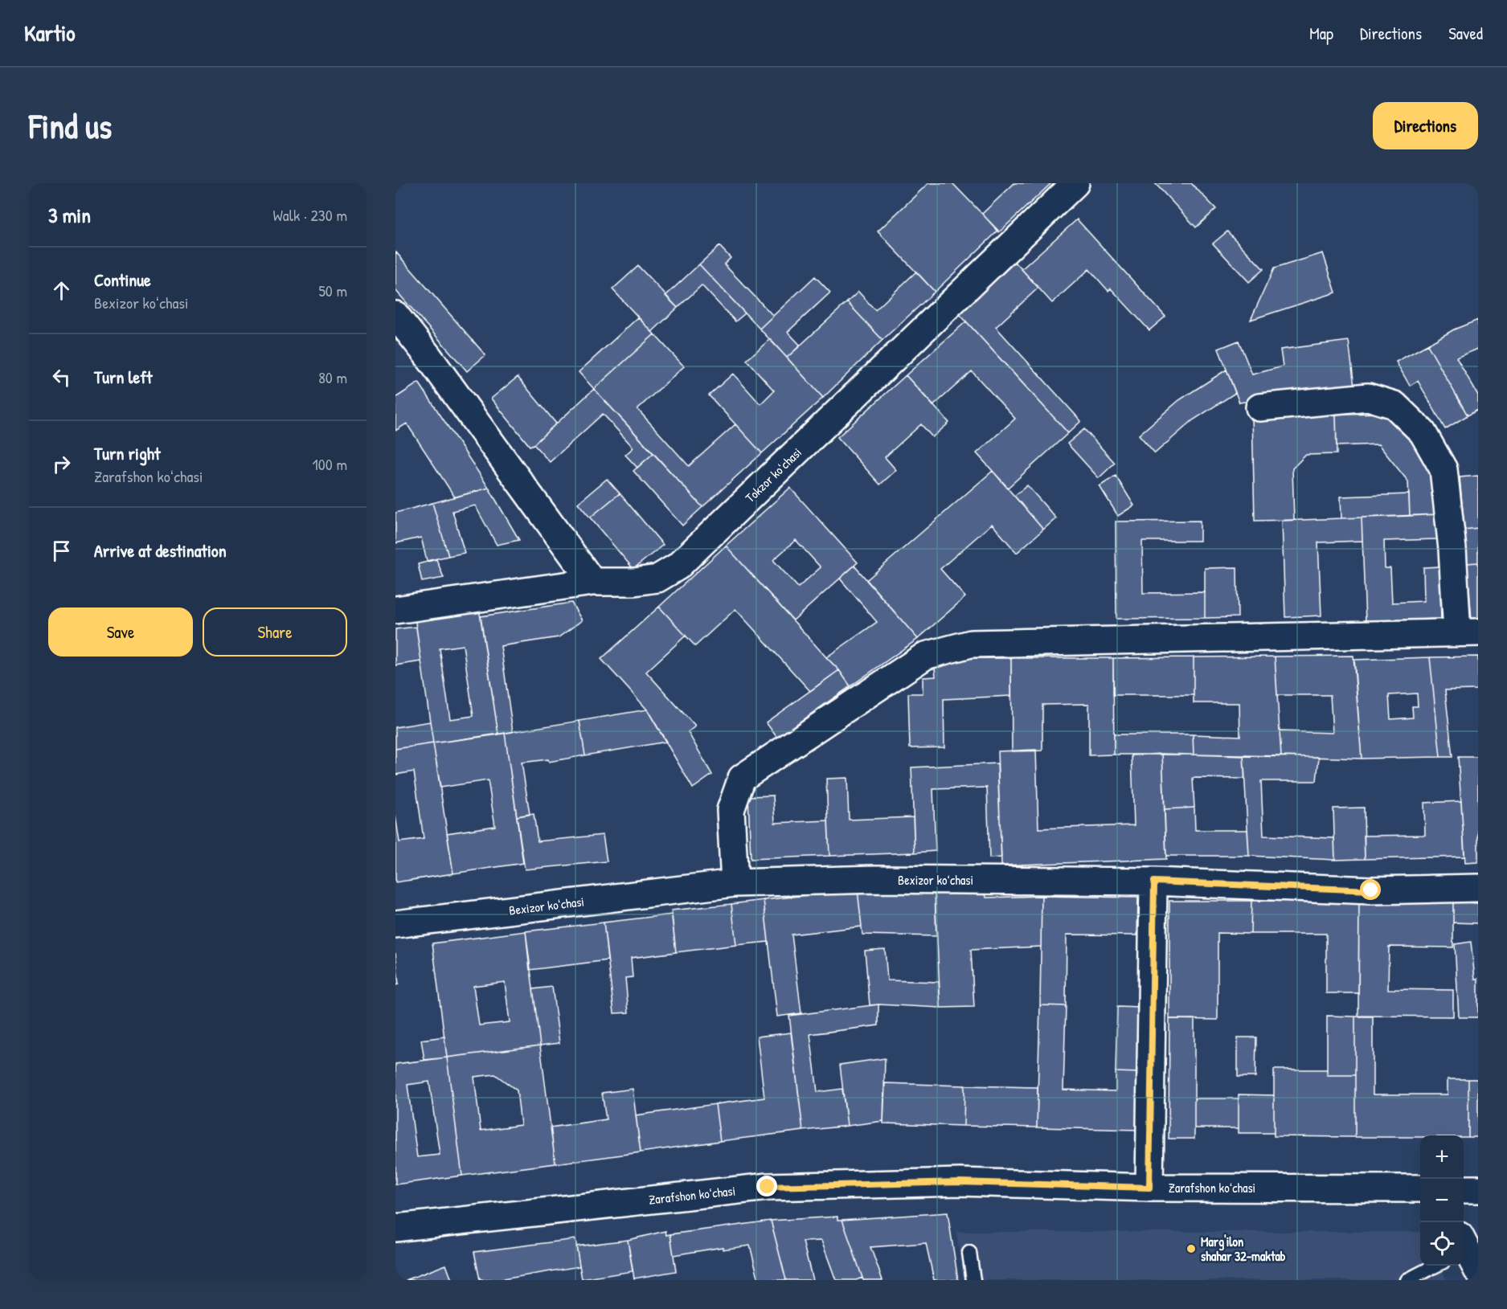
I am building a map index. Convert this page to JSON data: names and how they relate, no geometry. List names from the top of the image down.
{
  "streets": {
    "street": ["Tokzor koʻchasi", "Bexizor koʻchasi", "Zarafshon koʻchasi"]
  },
  "places": ["Marg'ilon shahar 32-maktab"],
  "page": {
    "header": "Kartio",
    "nav": ["Map", "Directions", "Saved"],
    "buttons": [
      "Directions",
      ["Save", "Share"]
    ],
    "title": "Find us",
    "heading": ["3 min", "Walk · 230 m"],
    "list": [
      ["Continue", "Bexizor koʻchasi", "50 m"],
      ["Turn left", "80 m"],
      ["Turn right", "Zarafshon koʻchasi", "100 m"],
      "Arrive at destination"
    ],
    "map_buttons": ["+", "−"]
  }
}
